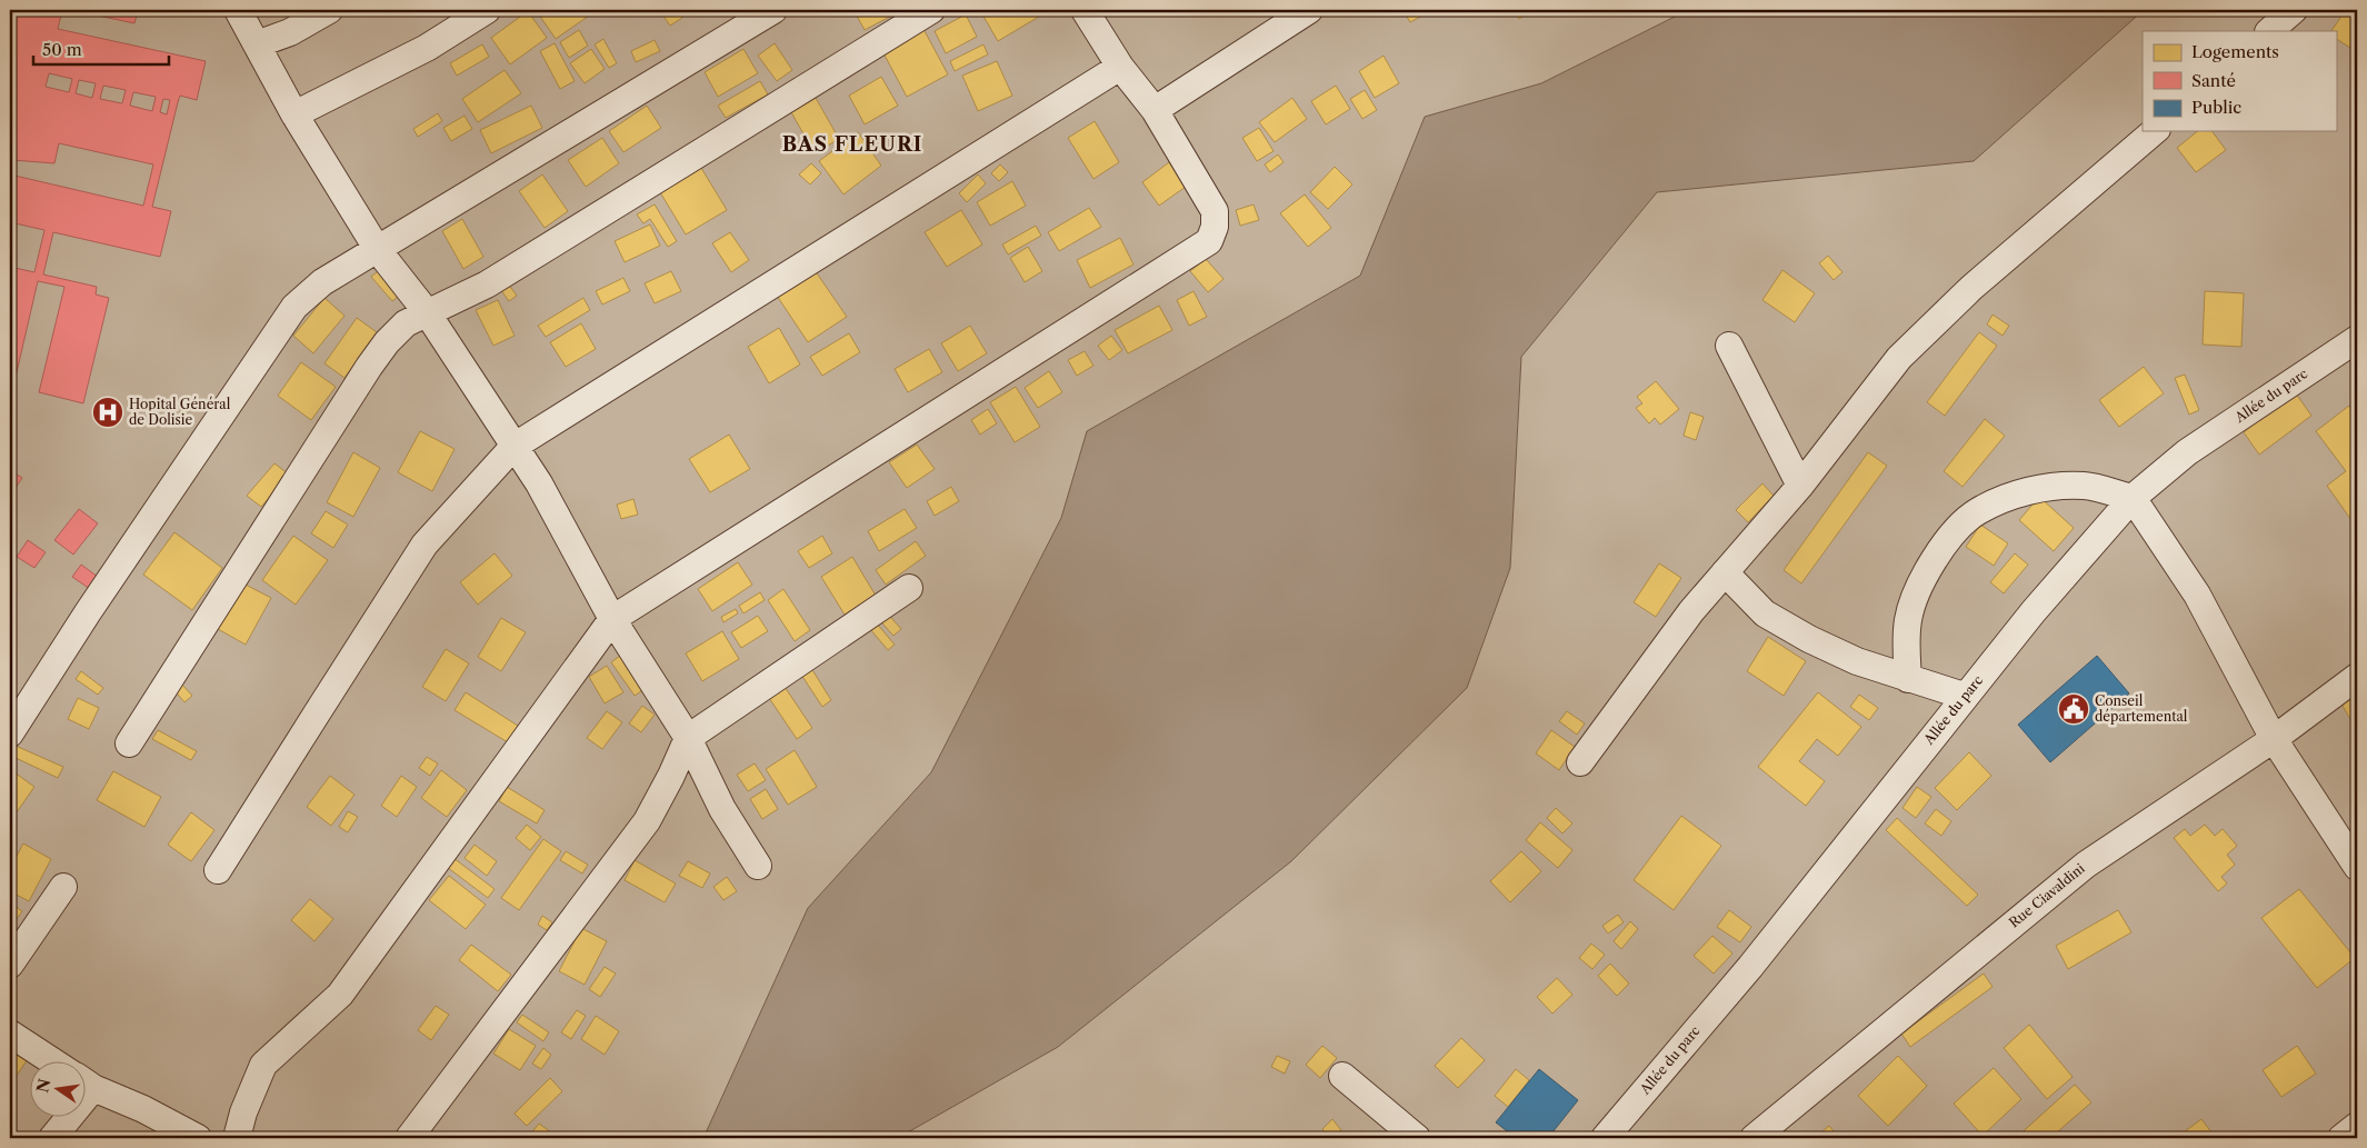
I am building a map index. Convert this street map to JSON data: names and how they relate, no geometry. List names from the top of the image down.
{
  "streets": {
    "street": ["Allée du parc", "Rue Ciavaldini"]
  },
  "districts": ["BAS FLEURI"],
  "places": {
    "hospital": ["Hopital Général de Dolisie"],
    "public building": ["Conseil départemental"]
  },
  "legend": ["Logements", "Santé", "Public"],
  "scale_bar": "50 m",
  "north": "left"
}
